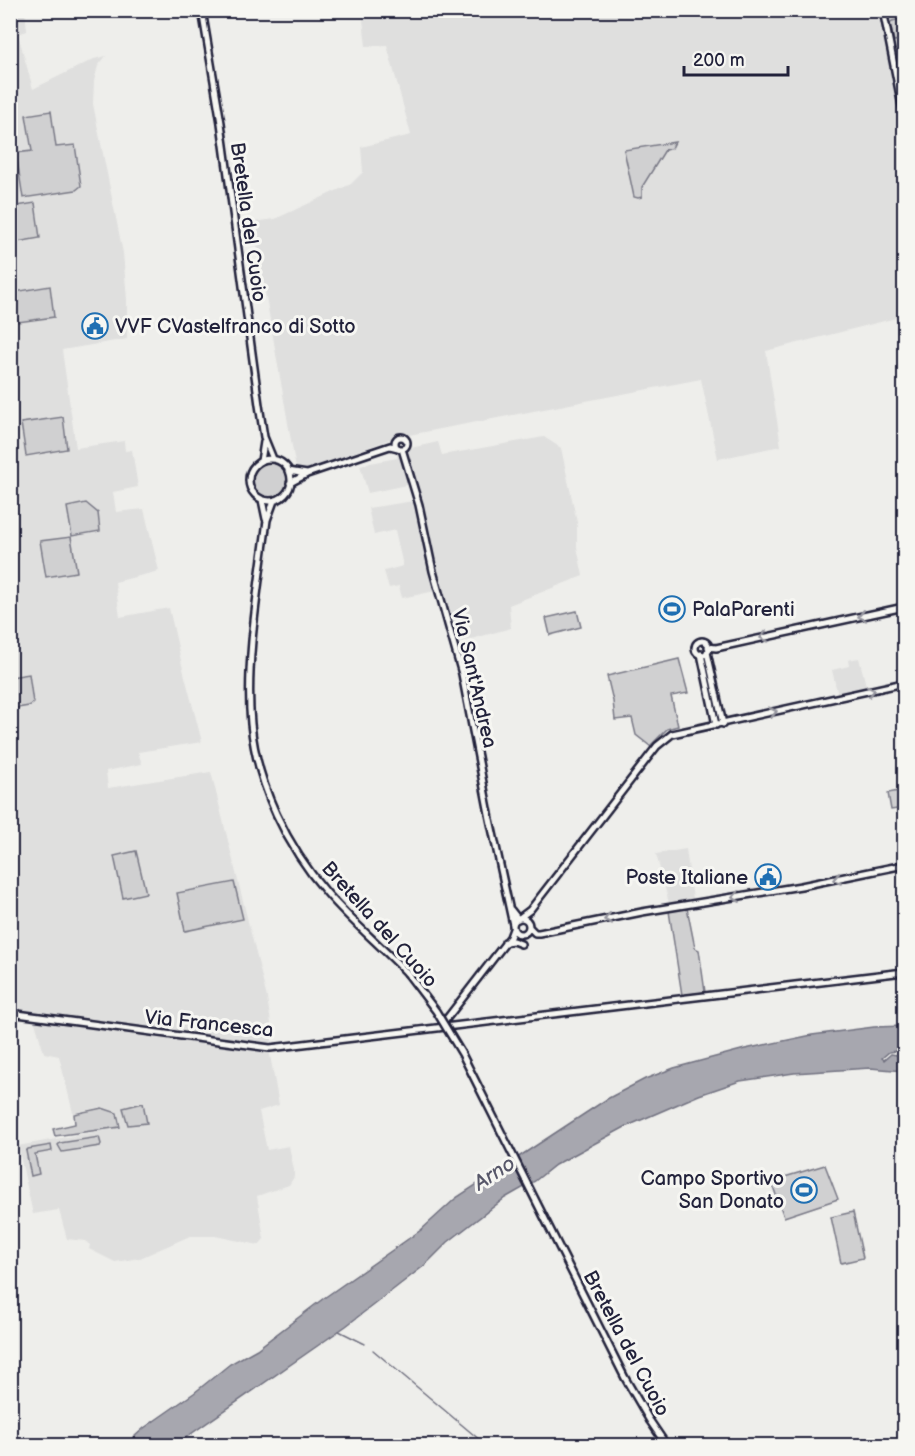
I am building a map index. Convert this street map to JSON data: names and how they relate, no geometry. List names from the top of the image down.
{
  "streets": {
    "main road": ["Bretella del Cuoio", "Via Sant'Andrea", "Via Francesca"]
  },
  "water": ["Arno"],
  "places": {
    "public building": ["VVF CVastelfranco di Sotto", "Poste Italiane"],
    "sports": ["PalaParenti", "Campo Sportivo San Donato"]
  },
  "scale_bar": "200 m"
}
